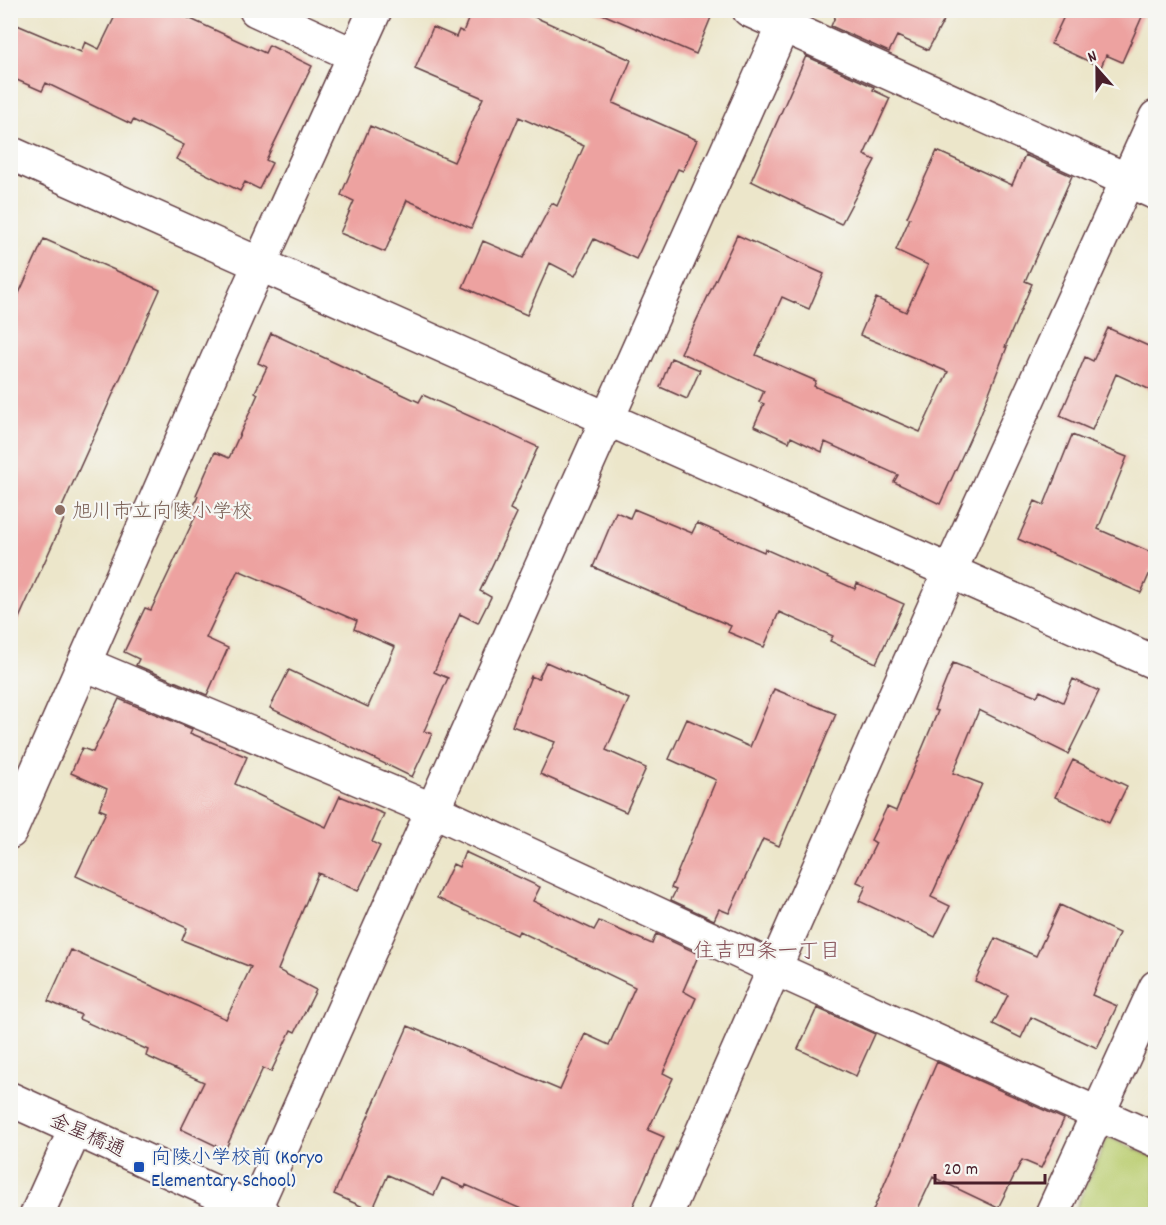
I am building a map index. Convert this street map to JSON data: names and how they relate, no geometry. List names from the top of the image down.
{
  "streets": {
    "street": ["金星橋通"]
  },
  "districts": ["住吉四条一丁目"],
  "places": {
    "other": ["旭川市立向陵小学校"],
    "transit": ["向陵小学校前 (Koryo Elementary School)"]
  },
  "scale_bar": "20 m",
  "north": "top"
}
